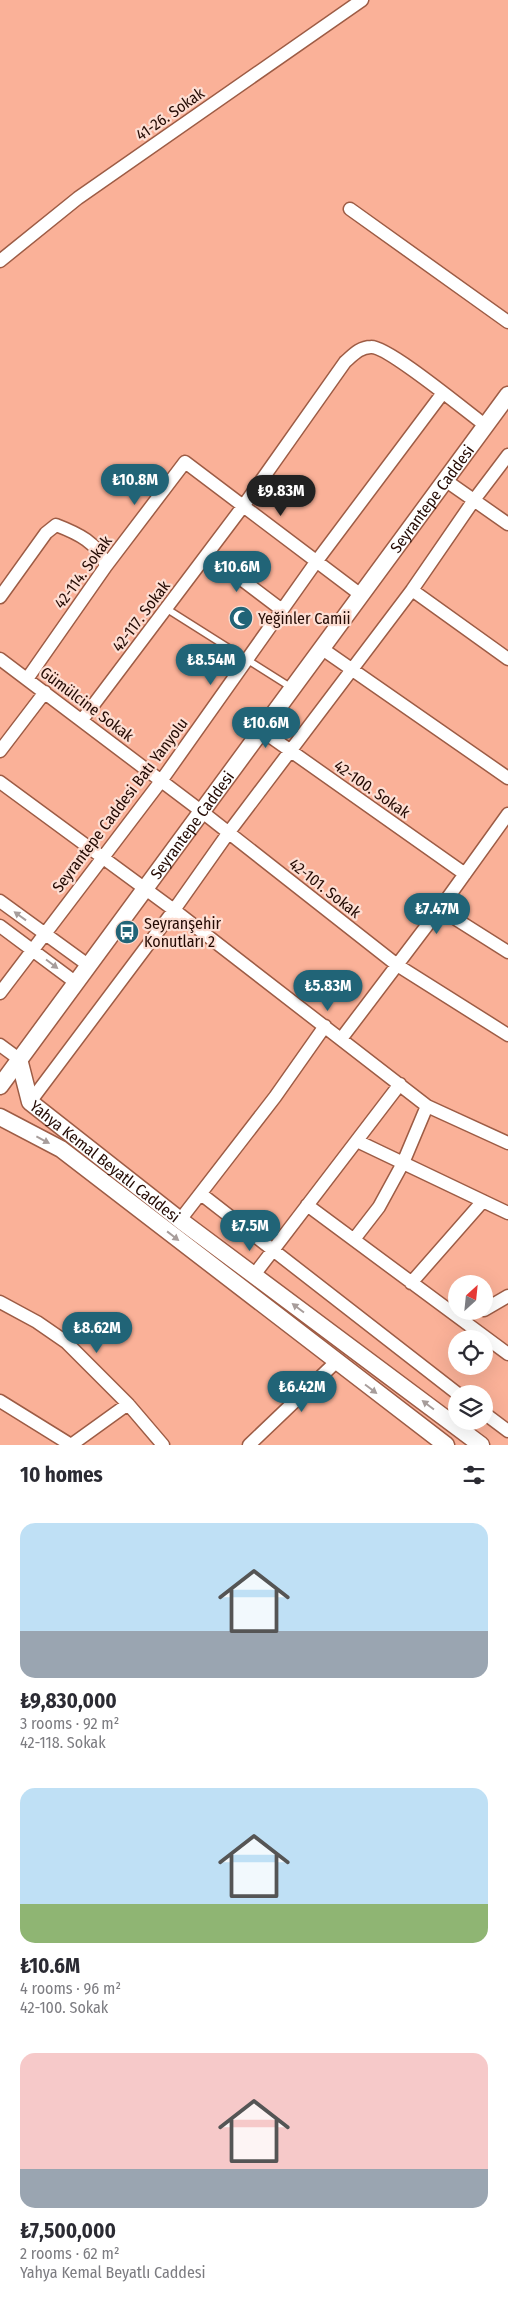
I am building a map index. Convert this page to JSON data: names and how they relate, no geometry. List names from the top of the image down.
{
  "streets": {
    "street": [
      "41-26. Sokak",
      "Seyrantepe Caddesi",
      "42-114. Sokak",
      "42-117. Sokak",
      "Gümülcine Sokak",
      "42-100. Sokak",
      "Seyrantepe Caddesi Batı Yanyolu",
      "42-101. Sokak",
      "Yahya Kemal Beyatlı Caddesi"
    ]
  },
  "crossings": [
    ["Seyrantepe Caddesi", "Gümülcine Sokak"],
    ["Seyrantepe Caddesi", "42-100. Sokak"],
    ["Seyrantepe Caddesi", "42-101. Sokak"],
    ["Seyrantepe Caddesi", "Yahya Kemal Beyatlı Caddesi"],
    ["42-114. Sokak", "42-117. Sokak"],
    ["42-114. Sokak", "Gümülcine Sokak"],
    ["42-117. Sokak", "Gümülcine Sokak"],
    ["42-117. Sokak", "Seyrantepe Caddesi Batı Yanyolu"],
    ["Gümülcine Sokak", "Seyrantepe Caddesi Batı Yanyolu"],
    ["Gümülcine Sokak", "42-101. Sokak"]
  ],
  "places": {
    "mosque": ["Yeğinler Camii"],
    "bus stop": ["Seyranşehir Konutları 2"]
  },
  "north": "top right",
  "page": {
    "price": [
      "₺10.8M",
      "₺9.83M",
      "₺10.6M",
      "₺8.54M",
      "₺10.6M",
      "₺7.47M",
      "₺5.83M",
      "₺7.5M",
      "₺8.62M",
      "₺6.42M"
    ],
    "heading": "10 homes",
    "list": [
      {
        "name": "₺9,830,000",
        "note": "3 rooms · 92 m² · 42-118. Sokak"
      },
      {
        "name": "₺10.6M",
        "note": "4 rooms · 96 m² · 42-100. Sokak"
      },
      {
        "name": "₺7,500,000",
        "note": "2 rooms · 62 m² · Yahya Kemal Beyatlı Caddesi"
      }
    ]
  }
}
